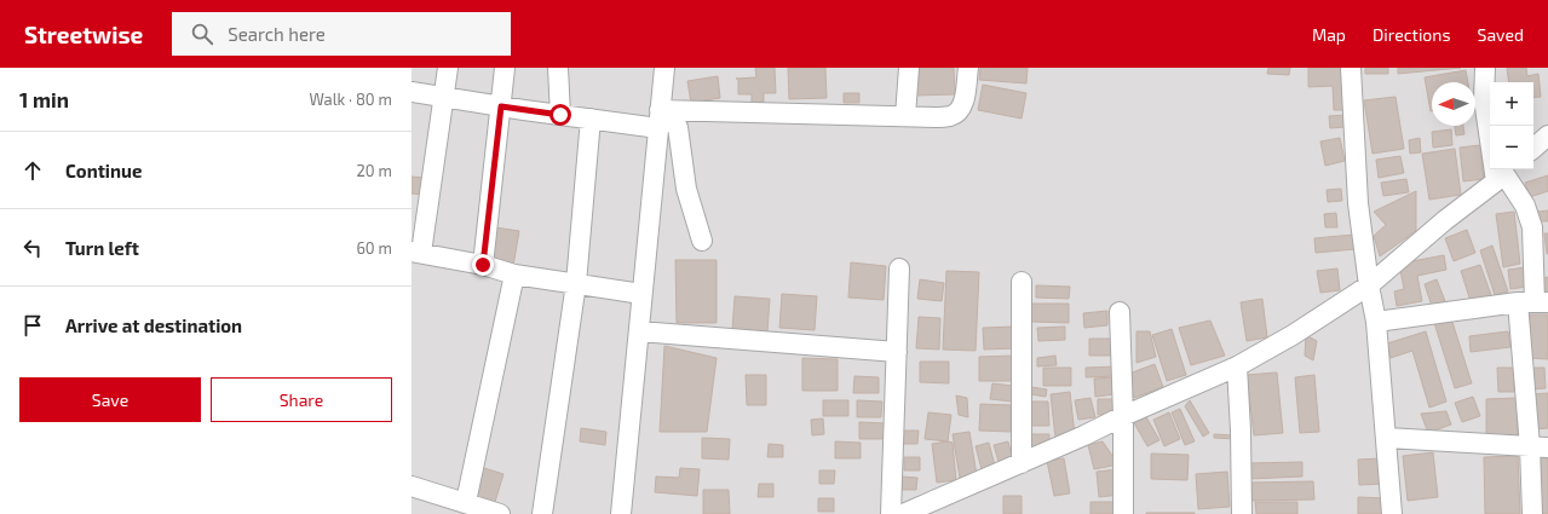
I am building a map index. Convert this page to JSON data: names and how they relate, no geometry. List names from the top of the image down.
{
  "north": "left",
  "page": {
    "header": "Streetwise",
    "search": "Search here",
    "nav": ["Map", "Directions", "Saved"],
    "heading": ["1 min", "Walk · 80 m"],
    "map_buttons": ["+", "−"],
    "list": [
      ["Continue", "20 m"],
      ["Turn left", "60 m"],
      "Arrive at destination"
    ],
    "buttons": ["Save", "Share"]
  }
}
